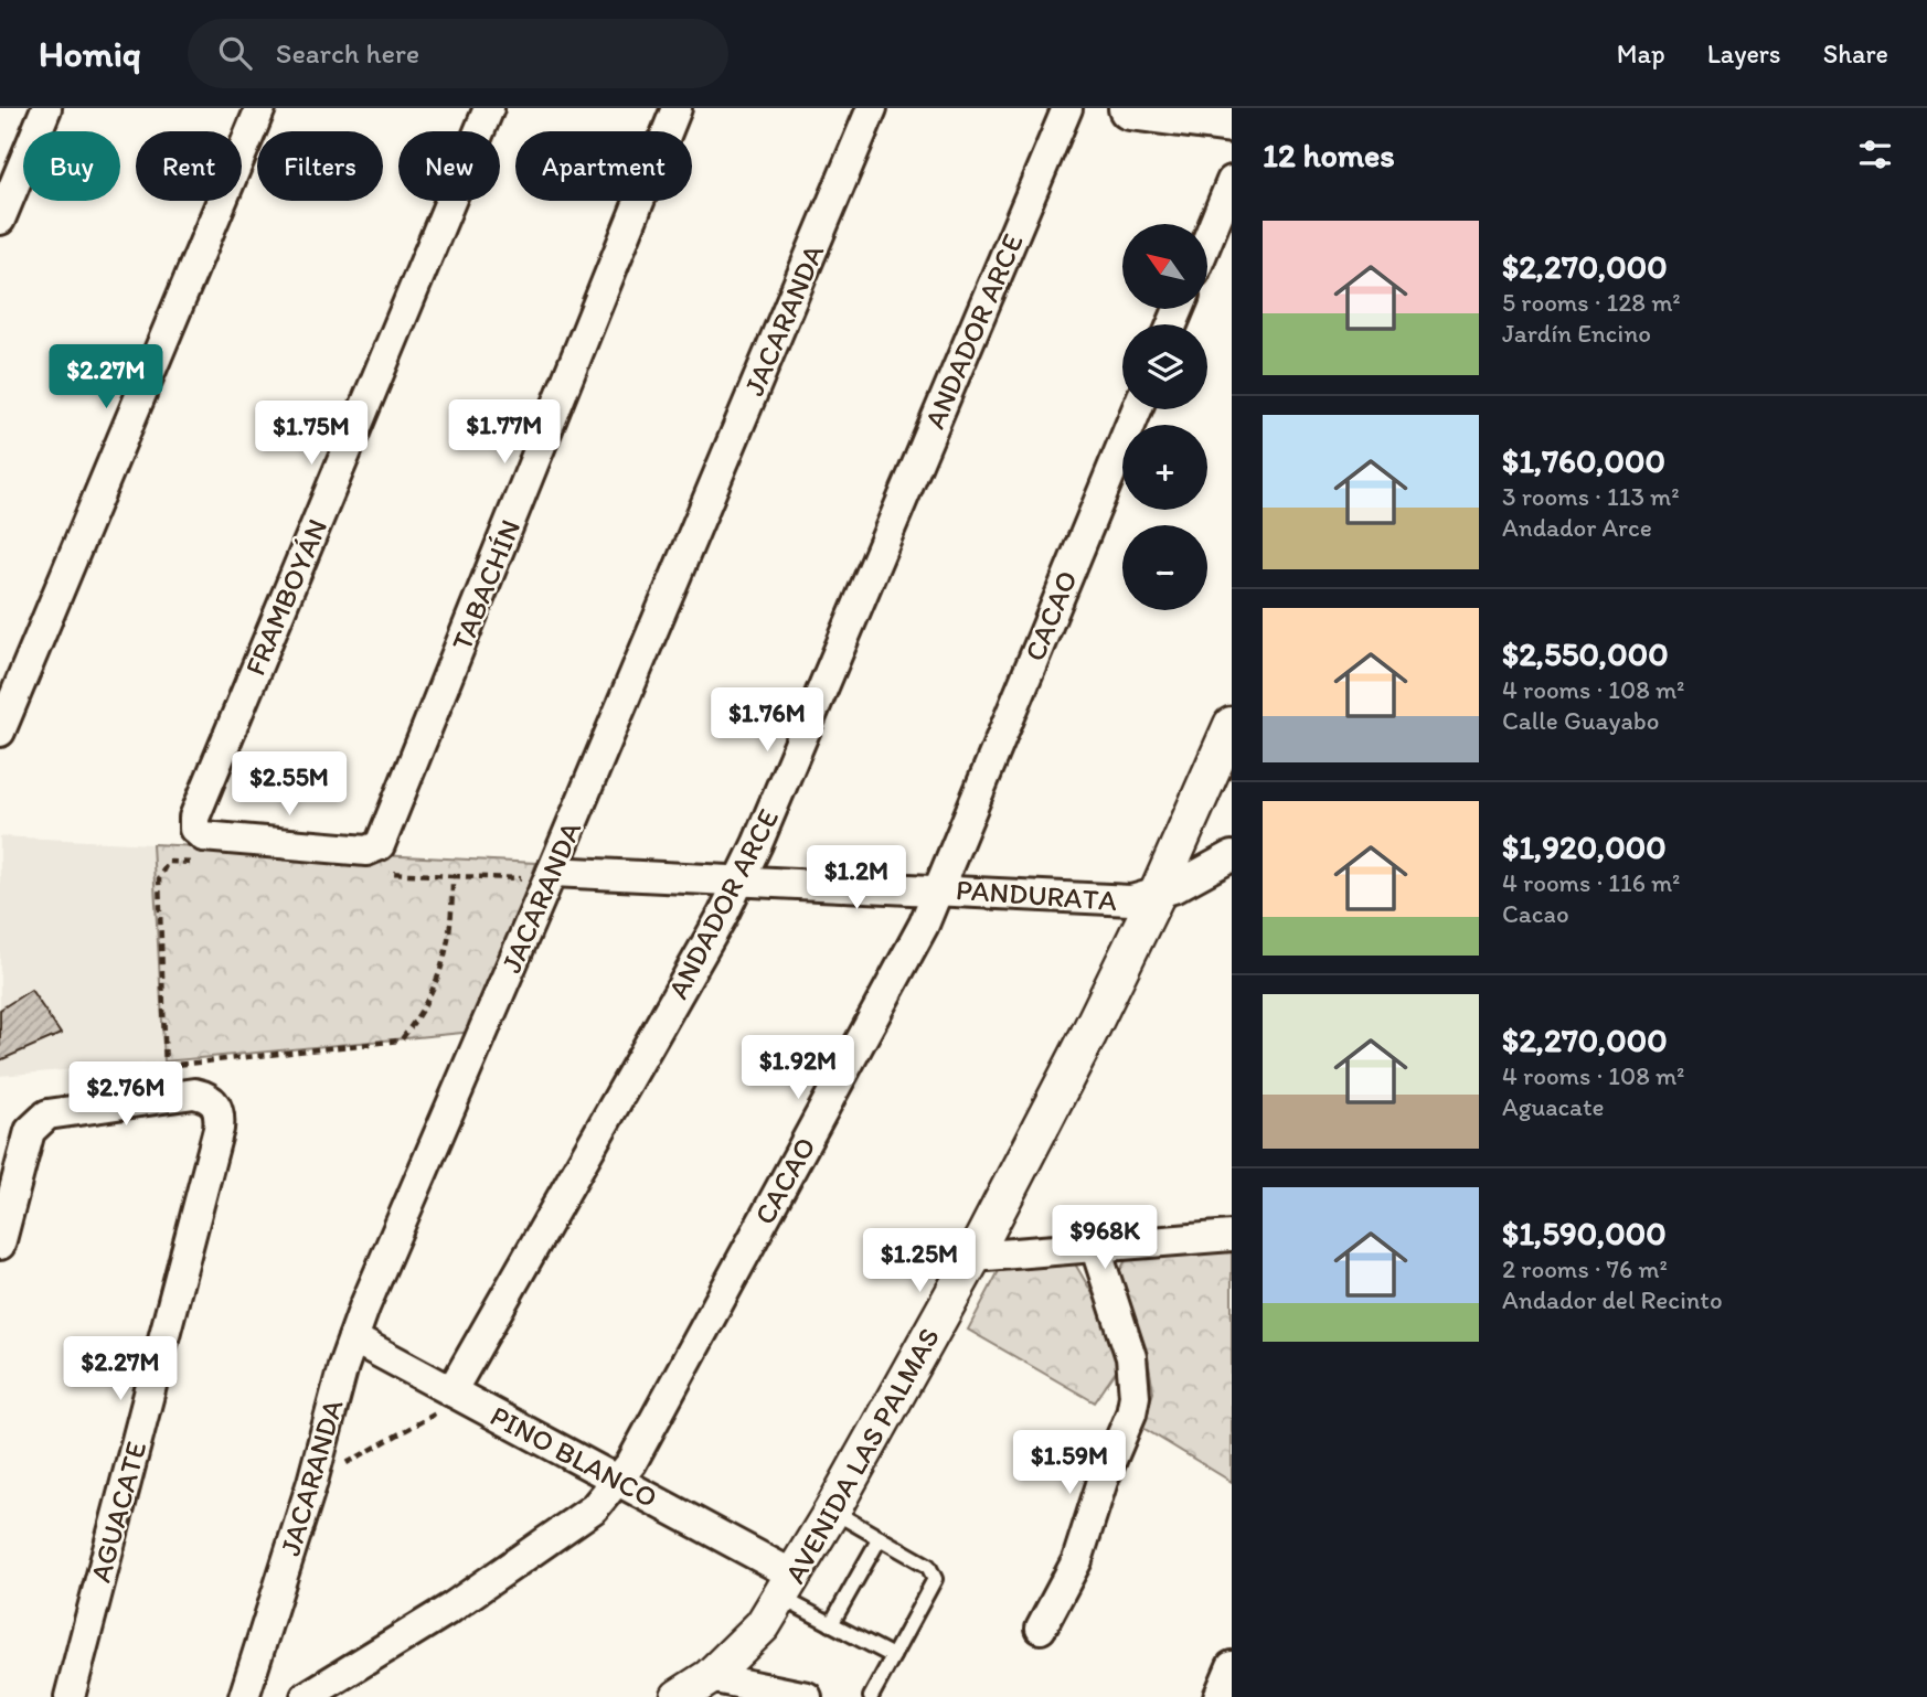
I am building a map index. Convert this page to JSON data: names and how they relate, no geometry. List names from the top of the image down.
{
  "streets": {
    "street": [
      "JACARANDA",
      "ANDADOR ARCE",
      "TABACHÍN",
      "FRAMBOYÁN",
      "CACAO",
      "PANDURATA",
      "AVENIDA LAS PALMAS",
      "PINO BLANCO",
      "AGUACATE"
    ]
  },
  "crossings": [
    ["JACARANDA", "PANDURATA"],
    ["JACARANDA", "PINO BLANCO"],
    ["ANDADOR ARCE", "PANDURATA"],
    ["ANDADOR ARCE", "PINO BLANCO"],
    ["TABACHÍN", "FRAMBOYÁN"],
    ["CACAO", "PANDURATA"],
    ["CACAO", "PINO BLANCO"],
    ["PANDURATA", "AVENIDA LAS PALMAS"],
    ["AVENIDA LAS PALMAS", "PINO BLANCO"]
  ],
  "north": "top left",
  "page": {
    "header": "Homiq",
    "search": "Search here",
    "nav": ["Map", "Layers", "Share"],
    "heading": "12 homes",
    "chip": [
      "Buy",
      "Rent",
      "Filters",
      "New",
      "Apartment"
    ],
    "list": [
      {
        "name": "$2,270,000",
        "note": "5 rooms · 128 m² · Jardín Encino"
      },
      {
        "name": "$1,760,000",
        "note": "3 rooms · 113 m² · Andador Arce"
      },
      {
        "name": "$2,550,000",
        "note": "4 rooms · 108 m² · Calle Guayabo"
      },
      {
        "name": "$1,920,000",
        "note": "4 rooms · 116 m² · Cacao"
      },
      {
        "name": "$2,270,000",
        "note": "4 rooms · 108 m² · Aguacate"
      },
      {
        "name": "$1,590,000",
        "note": "2 rooms · 76 m² · Andador del Recinto"
      }
    ],
    "map_buttons": ["+", "−"],
    "price": [
      "$2.27M",
      "$1.77M",
      "$1.75M",
      "$1.76M",
      "$2.55M",
      "$1.2M",
      "$1.92M",
      "$2.76M",
      "$968K",
      "$1.25M",
      "$2.27M",
      "$1.59M"
    ]
  }
}
